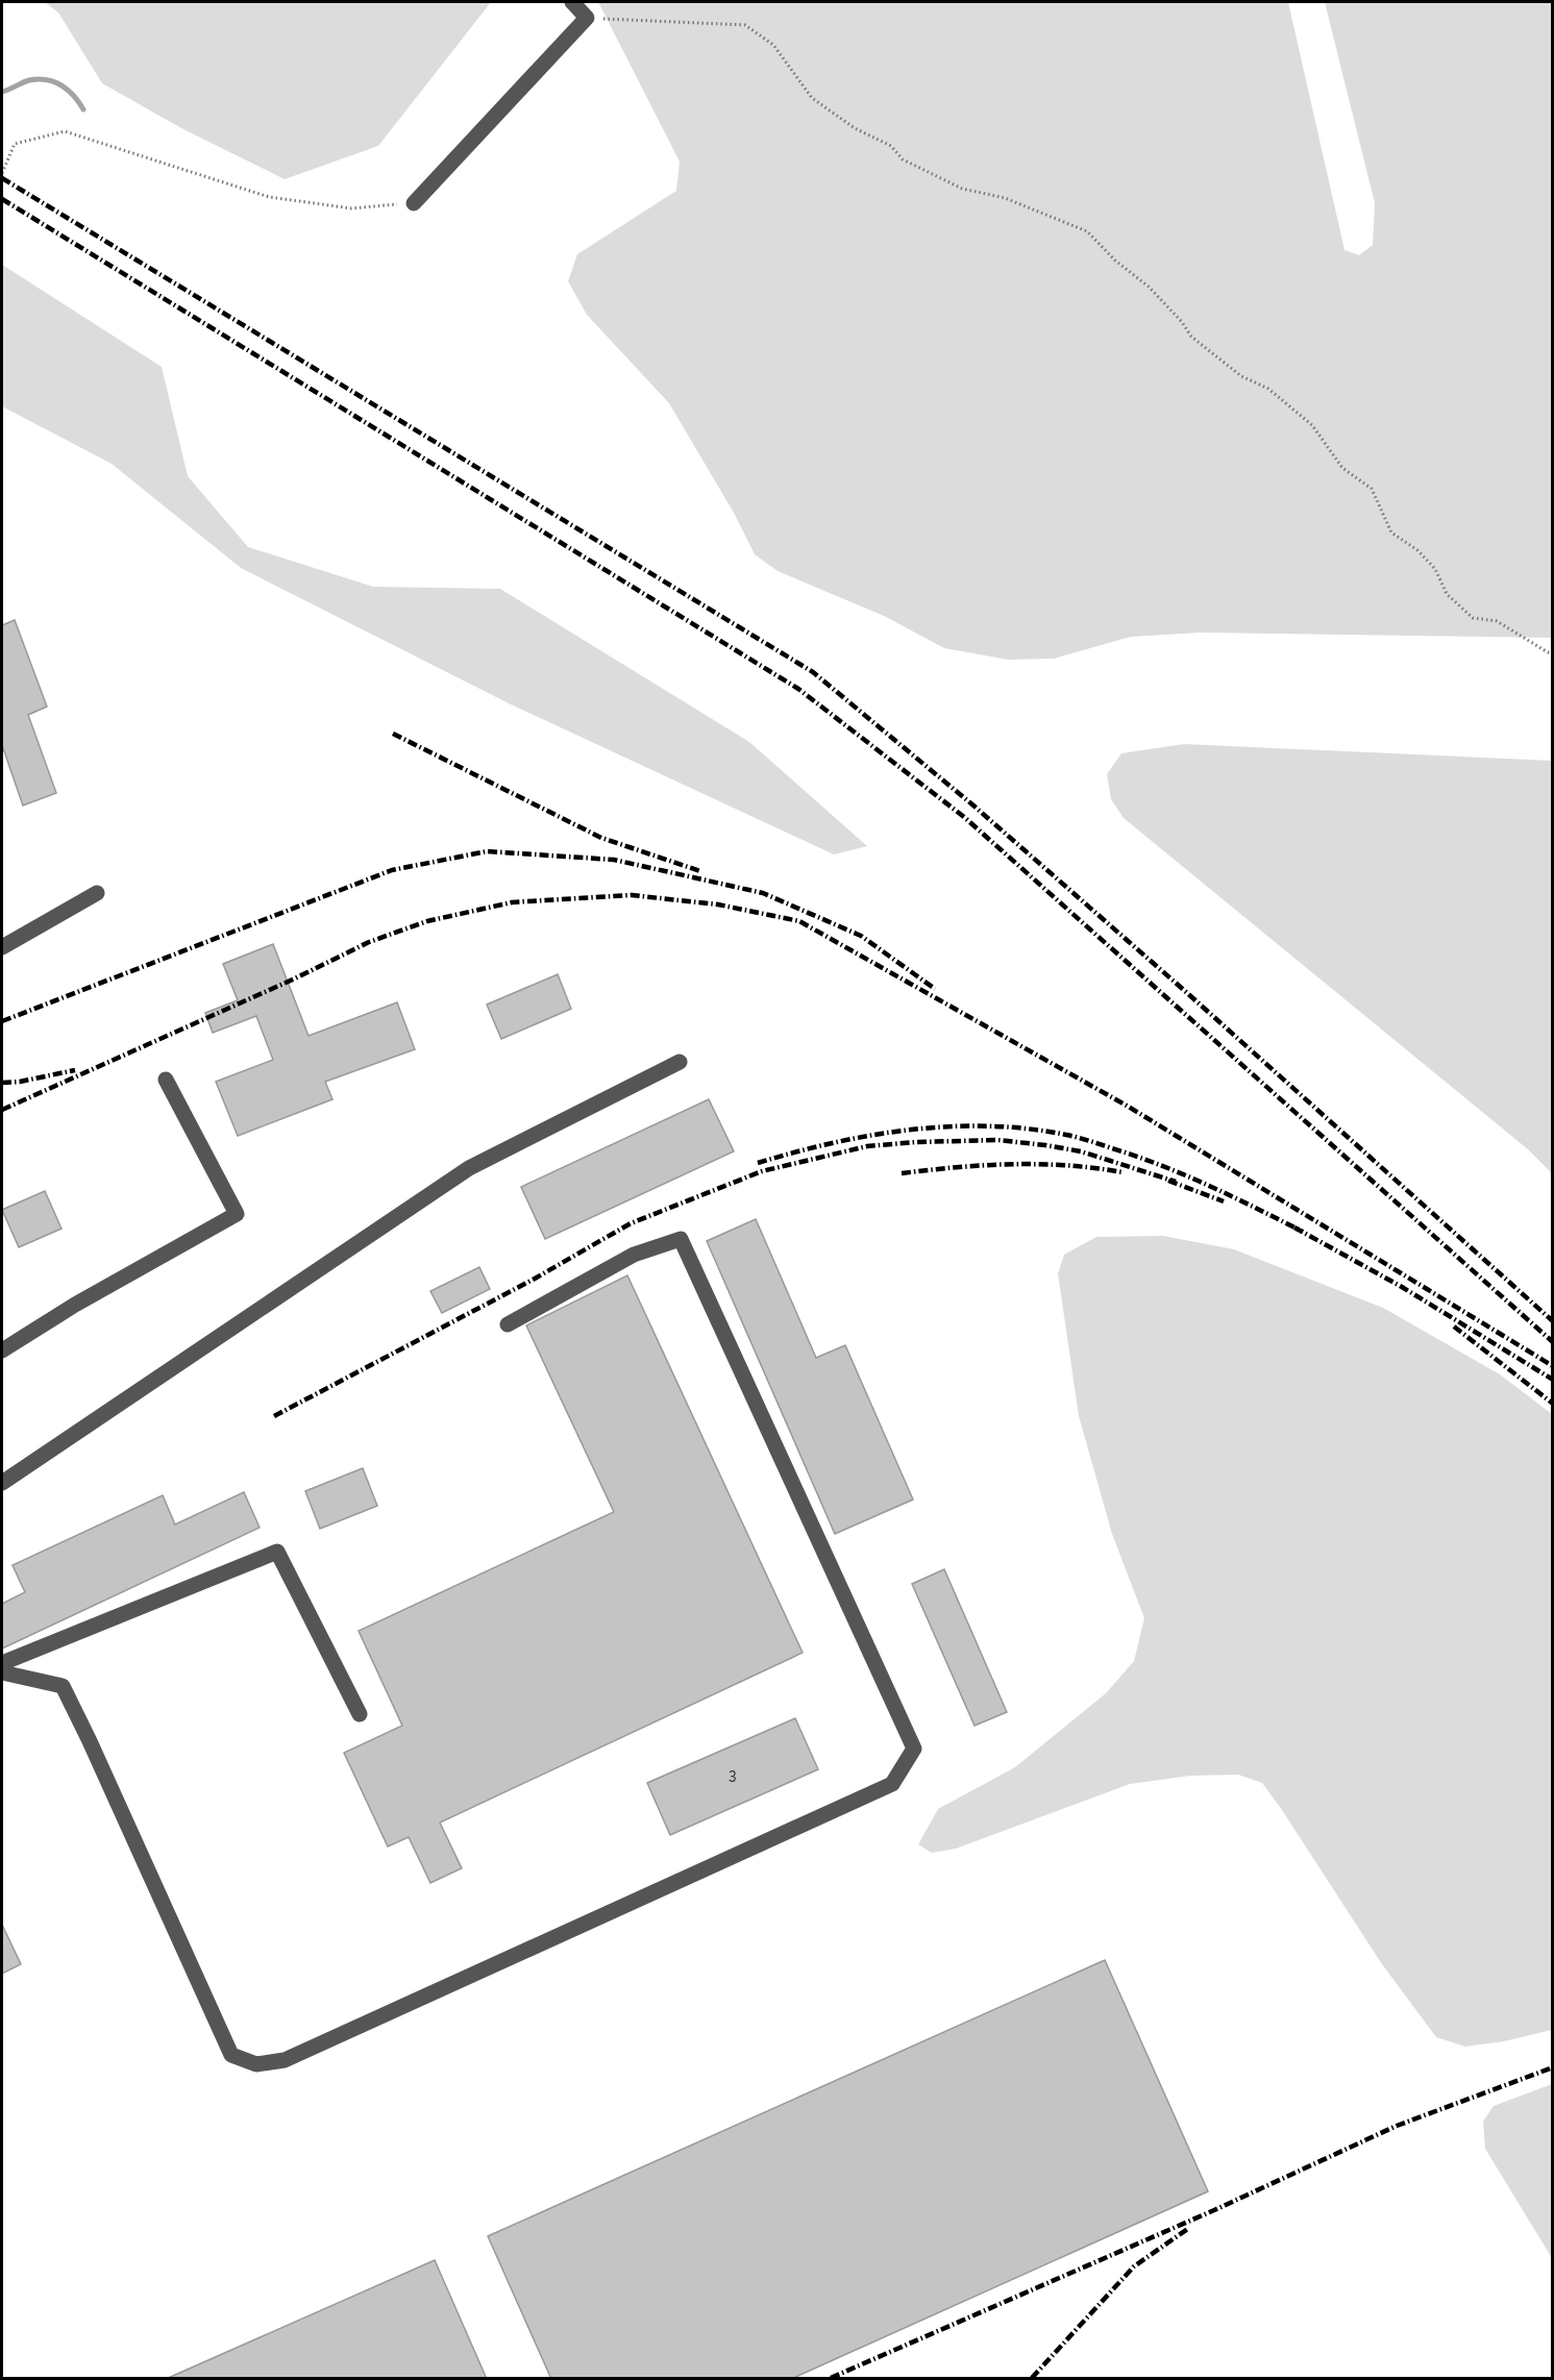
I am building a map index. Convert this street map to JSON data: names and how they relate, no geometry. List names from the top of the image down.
{
  "house_numbers": ["3"]
}
